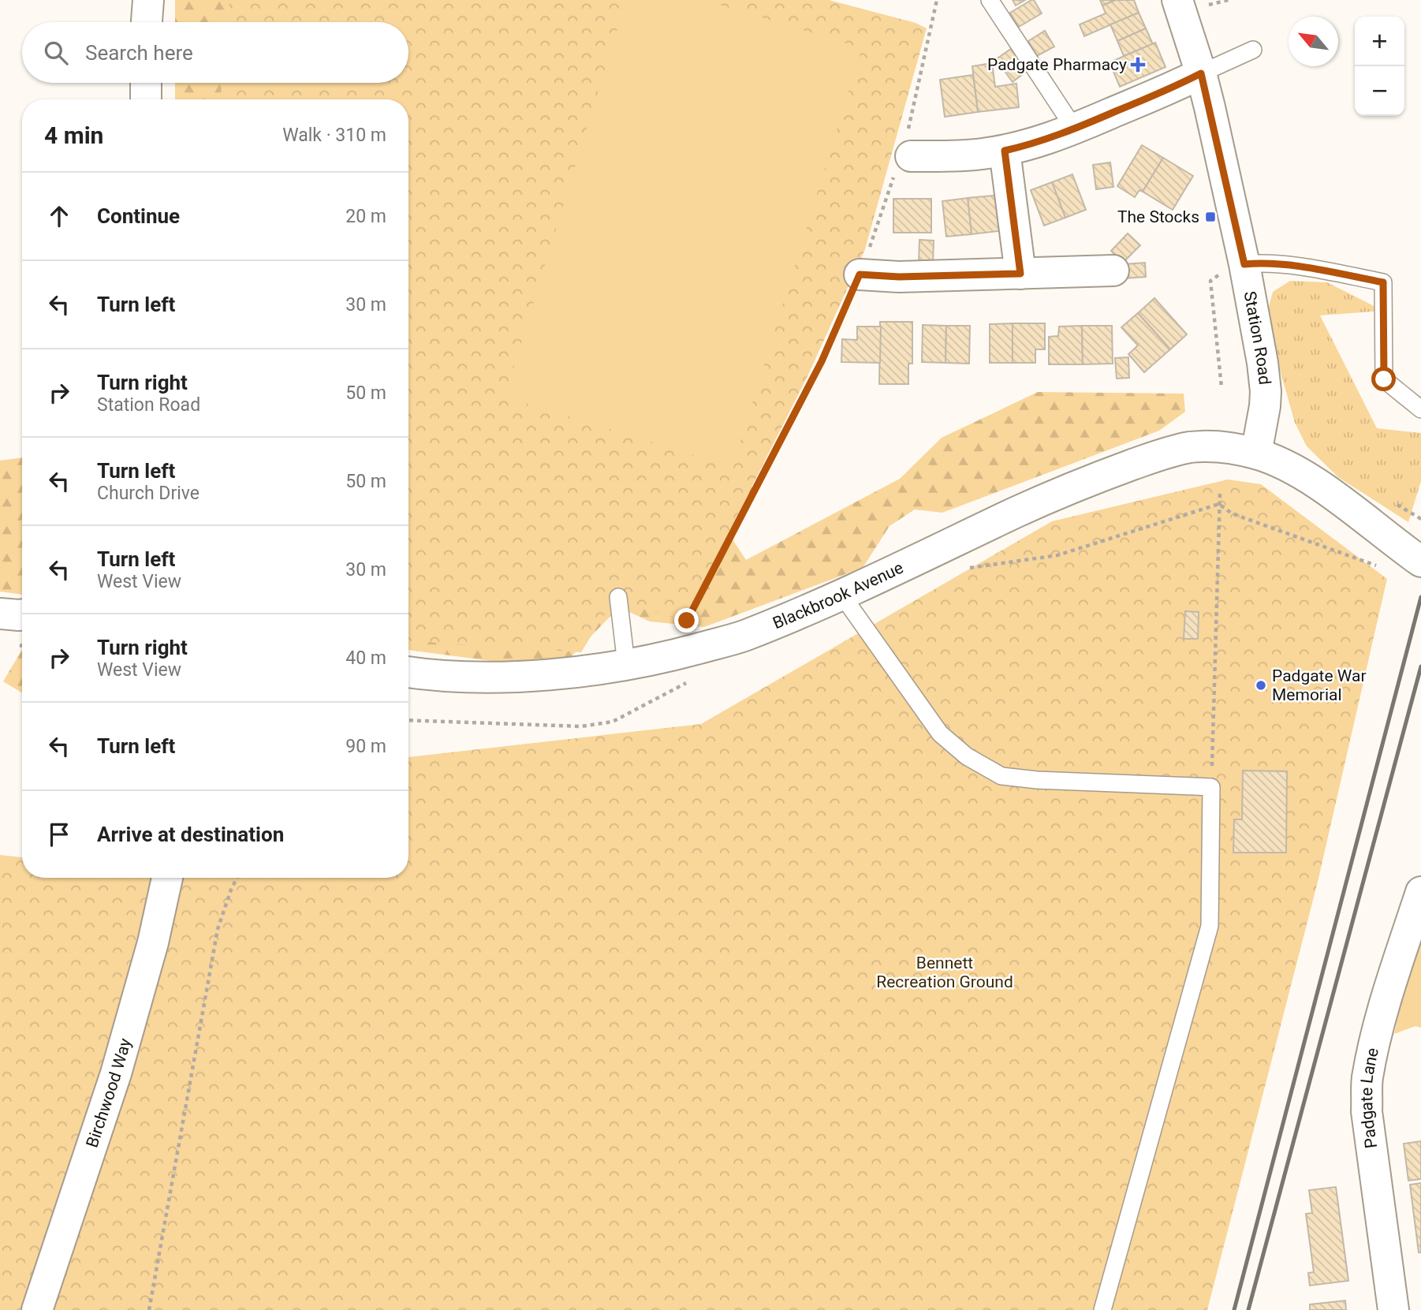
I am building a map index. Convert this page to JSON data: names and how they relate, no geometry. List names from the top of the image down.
{
  "streets": {
    "street": [
      "Station Road",
      "Blackbrook Avenue",
      "Birchwood Way",
      "Padgate Lane"
    ]
  },
  "crossings": [
    ["Station Road", "Blackbrook Avenue"]
  ],
  "parks": ["Bennett Recreation Ground"],
  "places": {
    "health": ["Padgate Pharmacy"],
    "transit": ["The Stocks"],
    "other": ["Padgate War Memorial"]
  },
  "north": "top left",
  "page": {
    "map_buttons": ["+", "−"],
    "search": "Search here",
    "heading": ["4 min", "Walk · 310 m"],
    "list": [
      ["Continue", "20 m"],
      ["Turn left", "30 m"],
      ["Turn right", "Station Road", "50 m"],
      ["Turn left", "Church Drive", "50 m"],
      ["Turn left", "West View", "30 m"],
      ["Turn right", "West View", "40 m"],
      ["Turn left", "90 m"],
      "Arrive at destination"
    ]
  }
}
